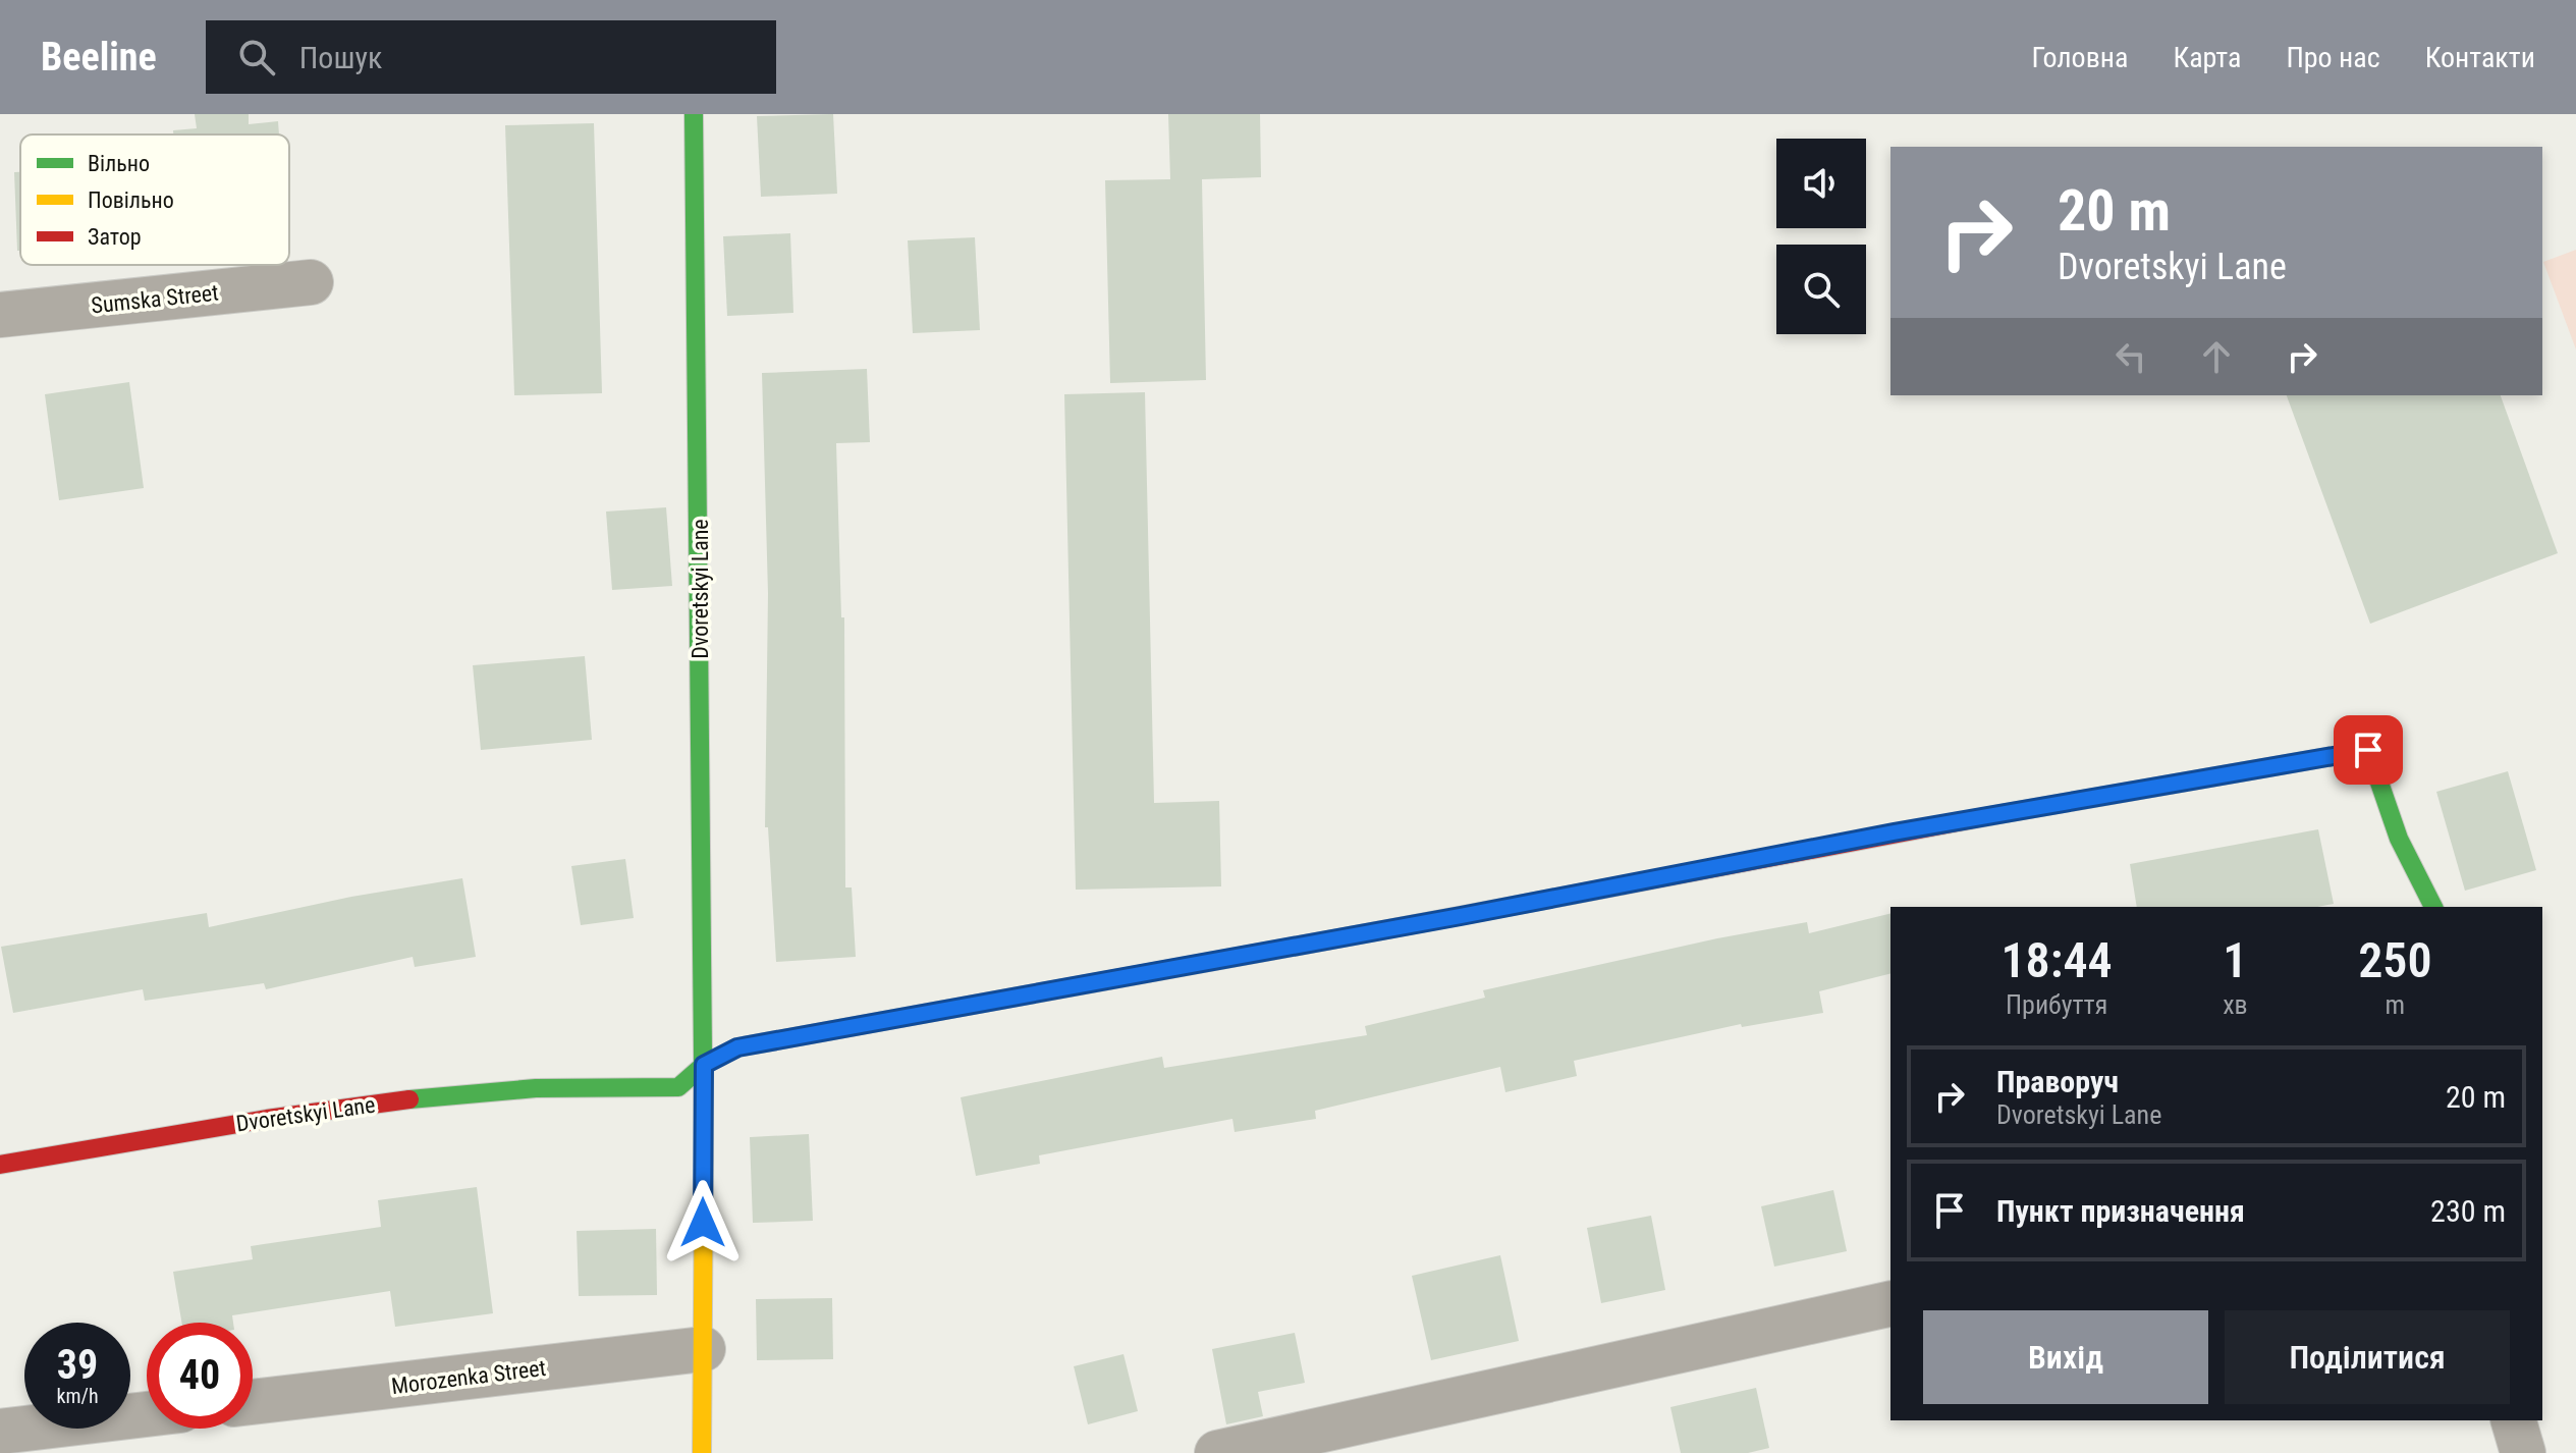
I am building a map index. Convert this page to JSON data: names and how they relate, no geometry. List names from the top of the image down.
{
  "streets": {
    "street": ["Sumska Street", "Dvoretskyi Lane", "Morozenka Street"]
  },
  "crossings": [
    ["Dvoretskyi Lane", "Morozenka Street"]
  ],
  "legend": ["Вільно", "Повільно", "Затор"],
  "page": {
    "header": "Beeline",
    "search": "Пошук",
    "nav": [
      "Головна",
      "Карта",
      "Про нас",
      "Контакти"
    ],
    "turn": ["20 m", "Dvoretskyi Lane"],
    "eta": [
      "18:44",
      "Прибуття",
      "1",
      "хв",
      "250",
      "m"
    ],
    "list": [
      {
        "name": "Праворуч",
        "note": "Dvoretskyi Lane",
        "value": "20 m"
      },
      {
        "name": "Пункт призначення",
        "value": "230 m"
      }
    ],
    "buttons": ["Вихід", "Поділитися"],
    "speed": "39 km/h",
    "limit": "40"
  }
}
